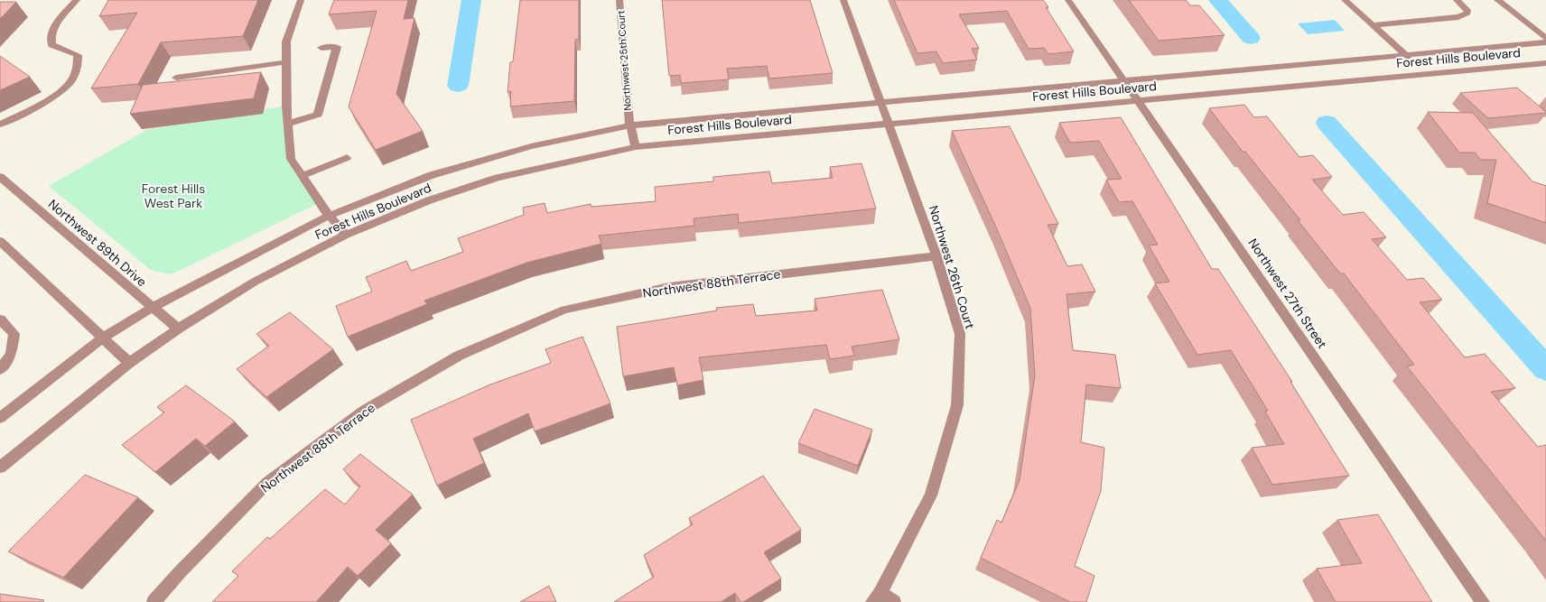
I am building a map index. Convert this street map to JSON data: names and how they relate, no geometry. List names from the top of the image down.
{
  "streets": {
    "street": [
      "Forest Hills Boulevard",
      "Northwest 25th Court",
      "Northwest 89th Drive",
      "Northwest 26th Court",
      "Northwest 88th Terrace",
      "Northwest 27th Street"
    ]
  },
  "crossings": [
    ["Forest Hills Boulevard", "Northwest 25th Court"],
    ["Forest Hills Boulevard", "Northwest 89th Drive"],
    ["Forest Hills Boulevard", "Northwest 26th Court"],
    ["Forest Hills Boulevard", "Northwest 27th Street"],
    ["Northwest 26th Court", "Northwest 88th Terrace"]
  ],
  "parks": ["Forest Hills West Park"]
}
